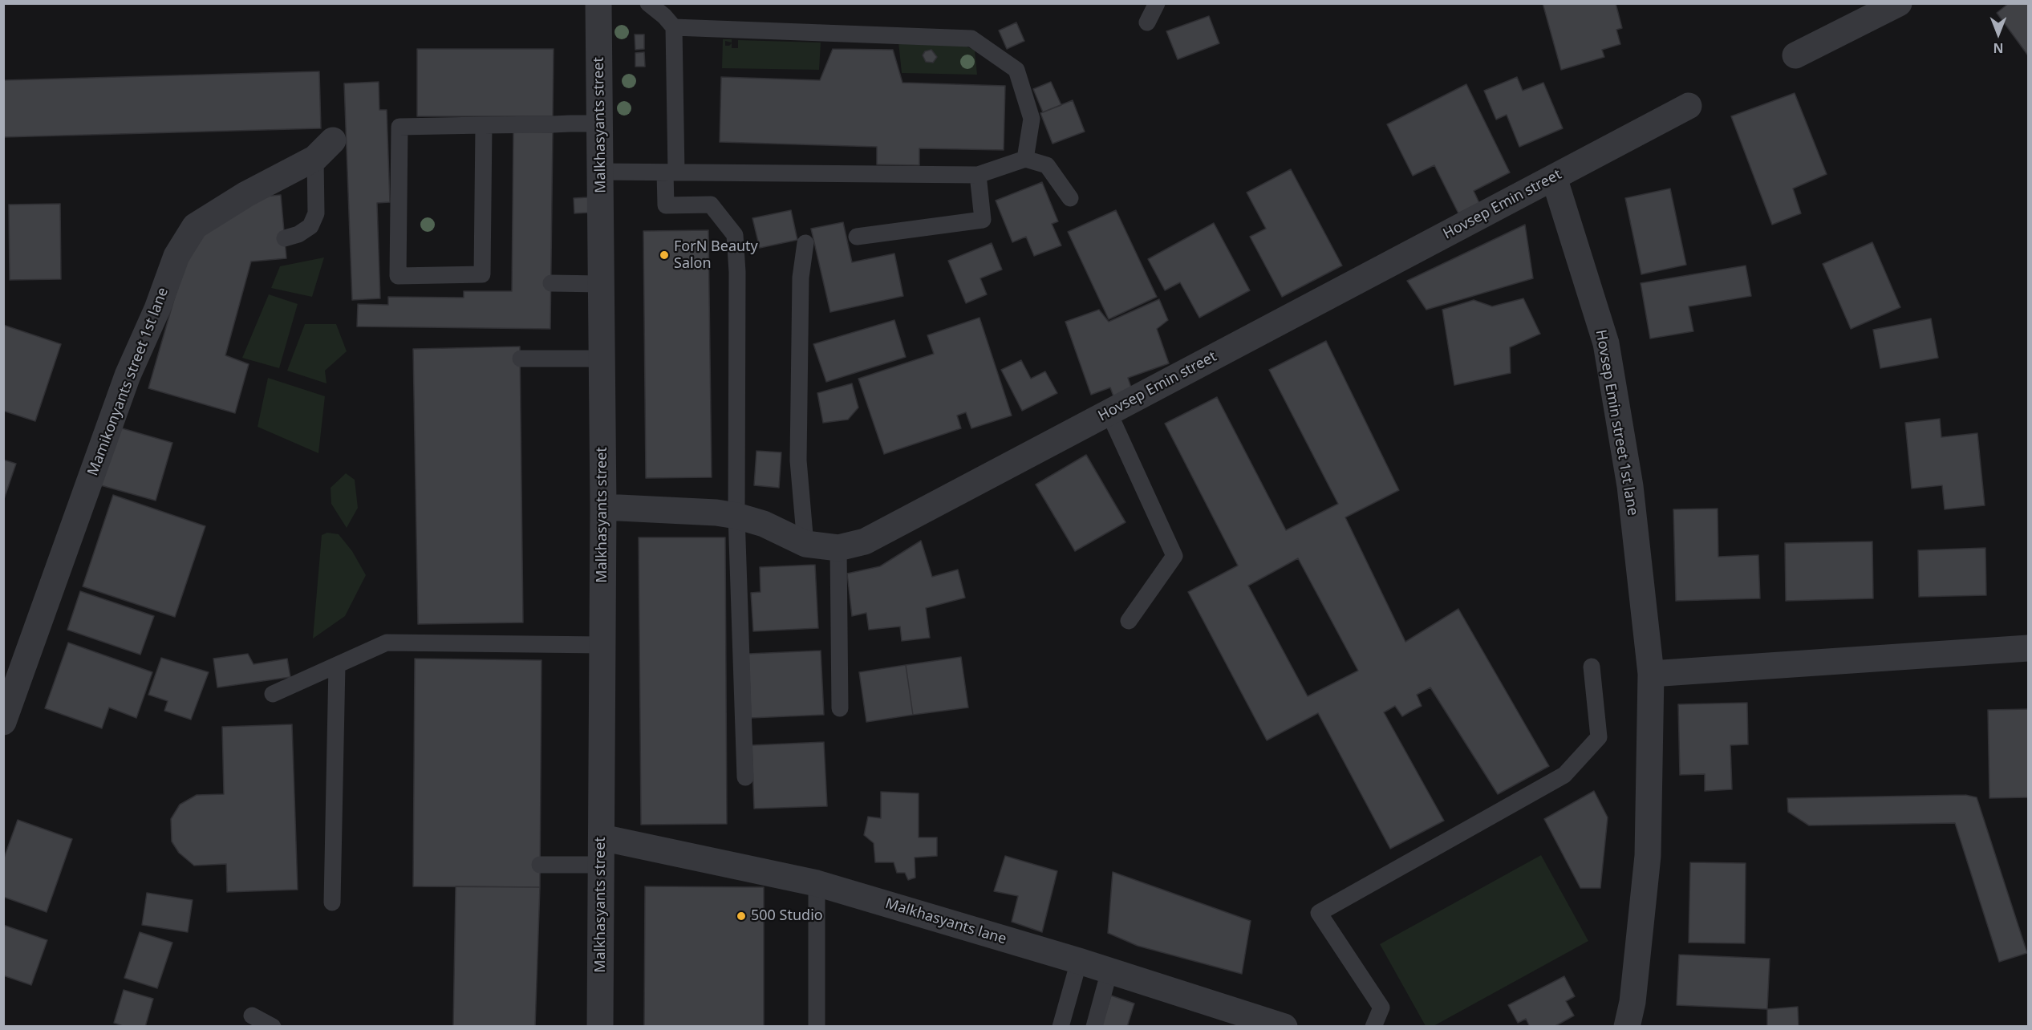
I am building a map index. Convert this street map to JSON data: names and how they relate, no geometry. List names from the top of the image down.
{
  "streets": {
    "street": [
      "Malkhasyants street",
      "Hovsep Emin street",
      "Mamikonyants street 1st lane",
      "Hovsep Emin street 1st lane",
      "Malkhasyants lane"
    ]
  },
  "crossings": [
    ["Malkhasyants street", "Hovsep Emin street"],
    ["Malkhasyants street", "Malkhasyants lane"],
    ["Hovsep Emin street", "Hovsep Emin street 1st lane"]
  ],
  "places": ["ForN Beauty Salon", "500 Studio"],
  "north": "bottom"
}
